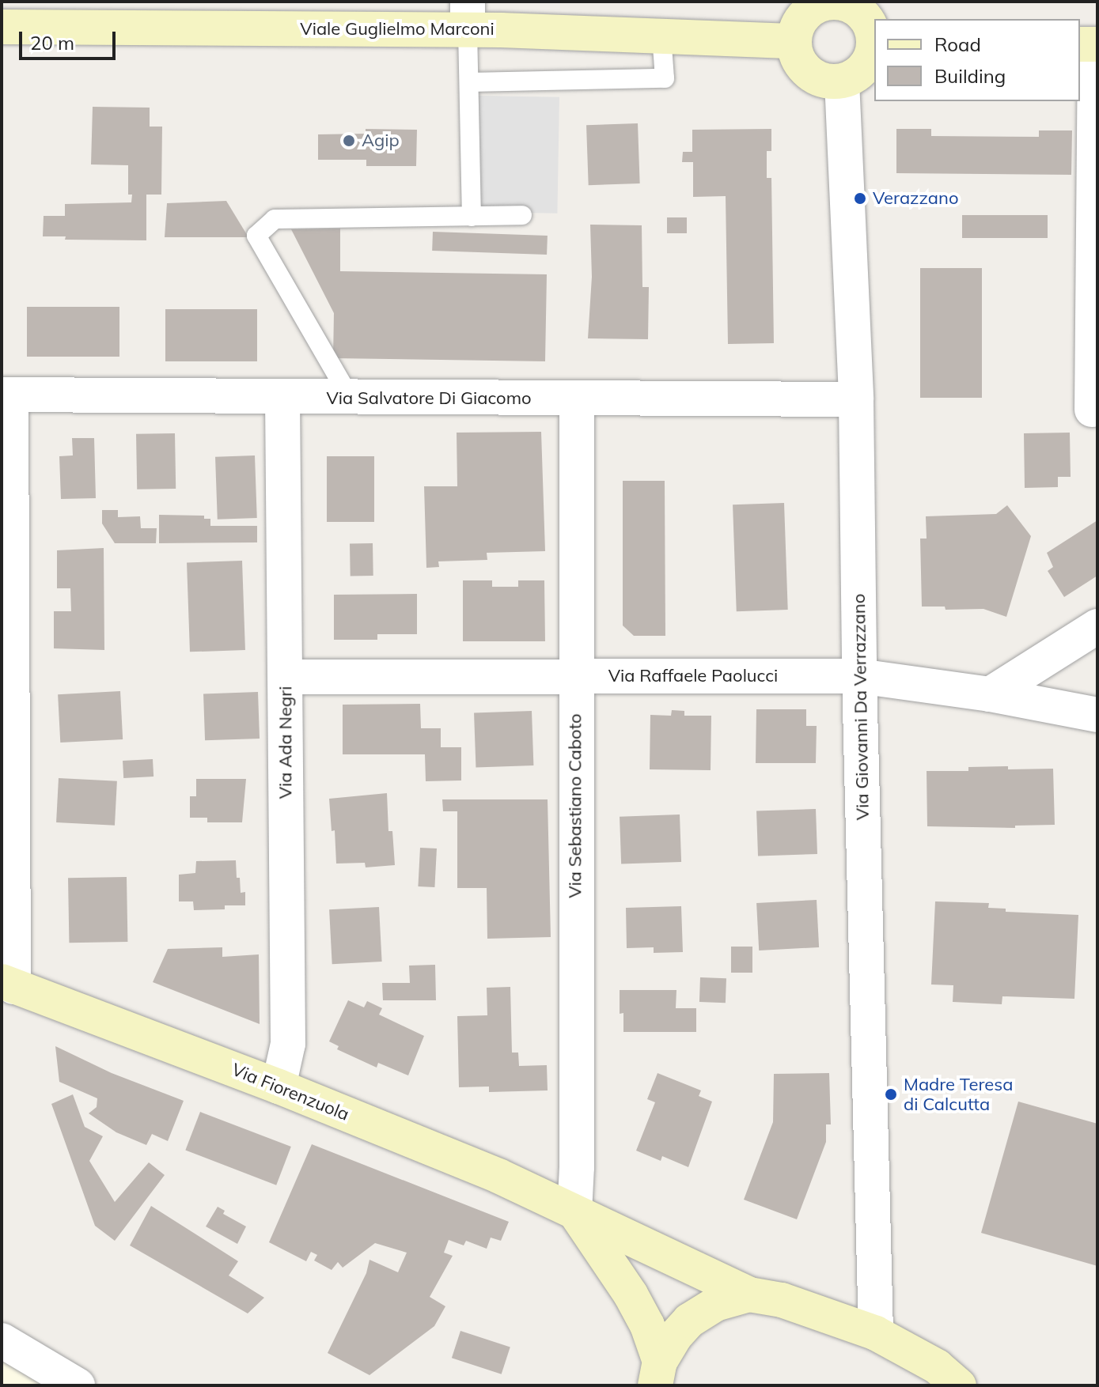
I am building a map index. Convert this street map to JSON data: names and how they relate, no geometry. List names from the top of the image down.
{
  "streets": {
    "street": [
      "Viale Guglielmo Marconi",
      "Via Salvatore Di Giacomo",
      "Via Raffaele Paolucci",
      "Via Giovanni Da Verrazzano",
      "Via Ada Negri",
      "Via Sebastiano Caboto",
      "Via Fiorenzuola"
    ]
  },
  "crossings": [
    ["Via Salvatore Di Giacomo", "Via Giovanni Da Verrazzano"],
    ["Via Salvatore Di Giacomo", "Via Ada Negri"],
    ["Via Salvatore Di Giacomo", "Via Sebastiano Caboto"],
    ["Via Raffaele Paolucci", "Via Giovanni Da Verrazzano"],
    ["Via Raffaele Paolucci", "Via Ada Negri"],
    ["Via Raffaele Paolucci", "Via Sebastiano Caboto"],
    ["Via Ada Negri", "Via Fiorenzuola"],
    ["Via Sebastiano Caboto", "Via Fiorenzuola"]
  ],
  "places": ["Agip", "Verazzano", "Madre Teresa di Calcutta"],
  "legend": ["Road", "Building"],
  "scale_bar": "20 m"
}
